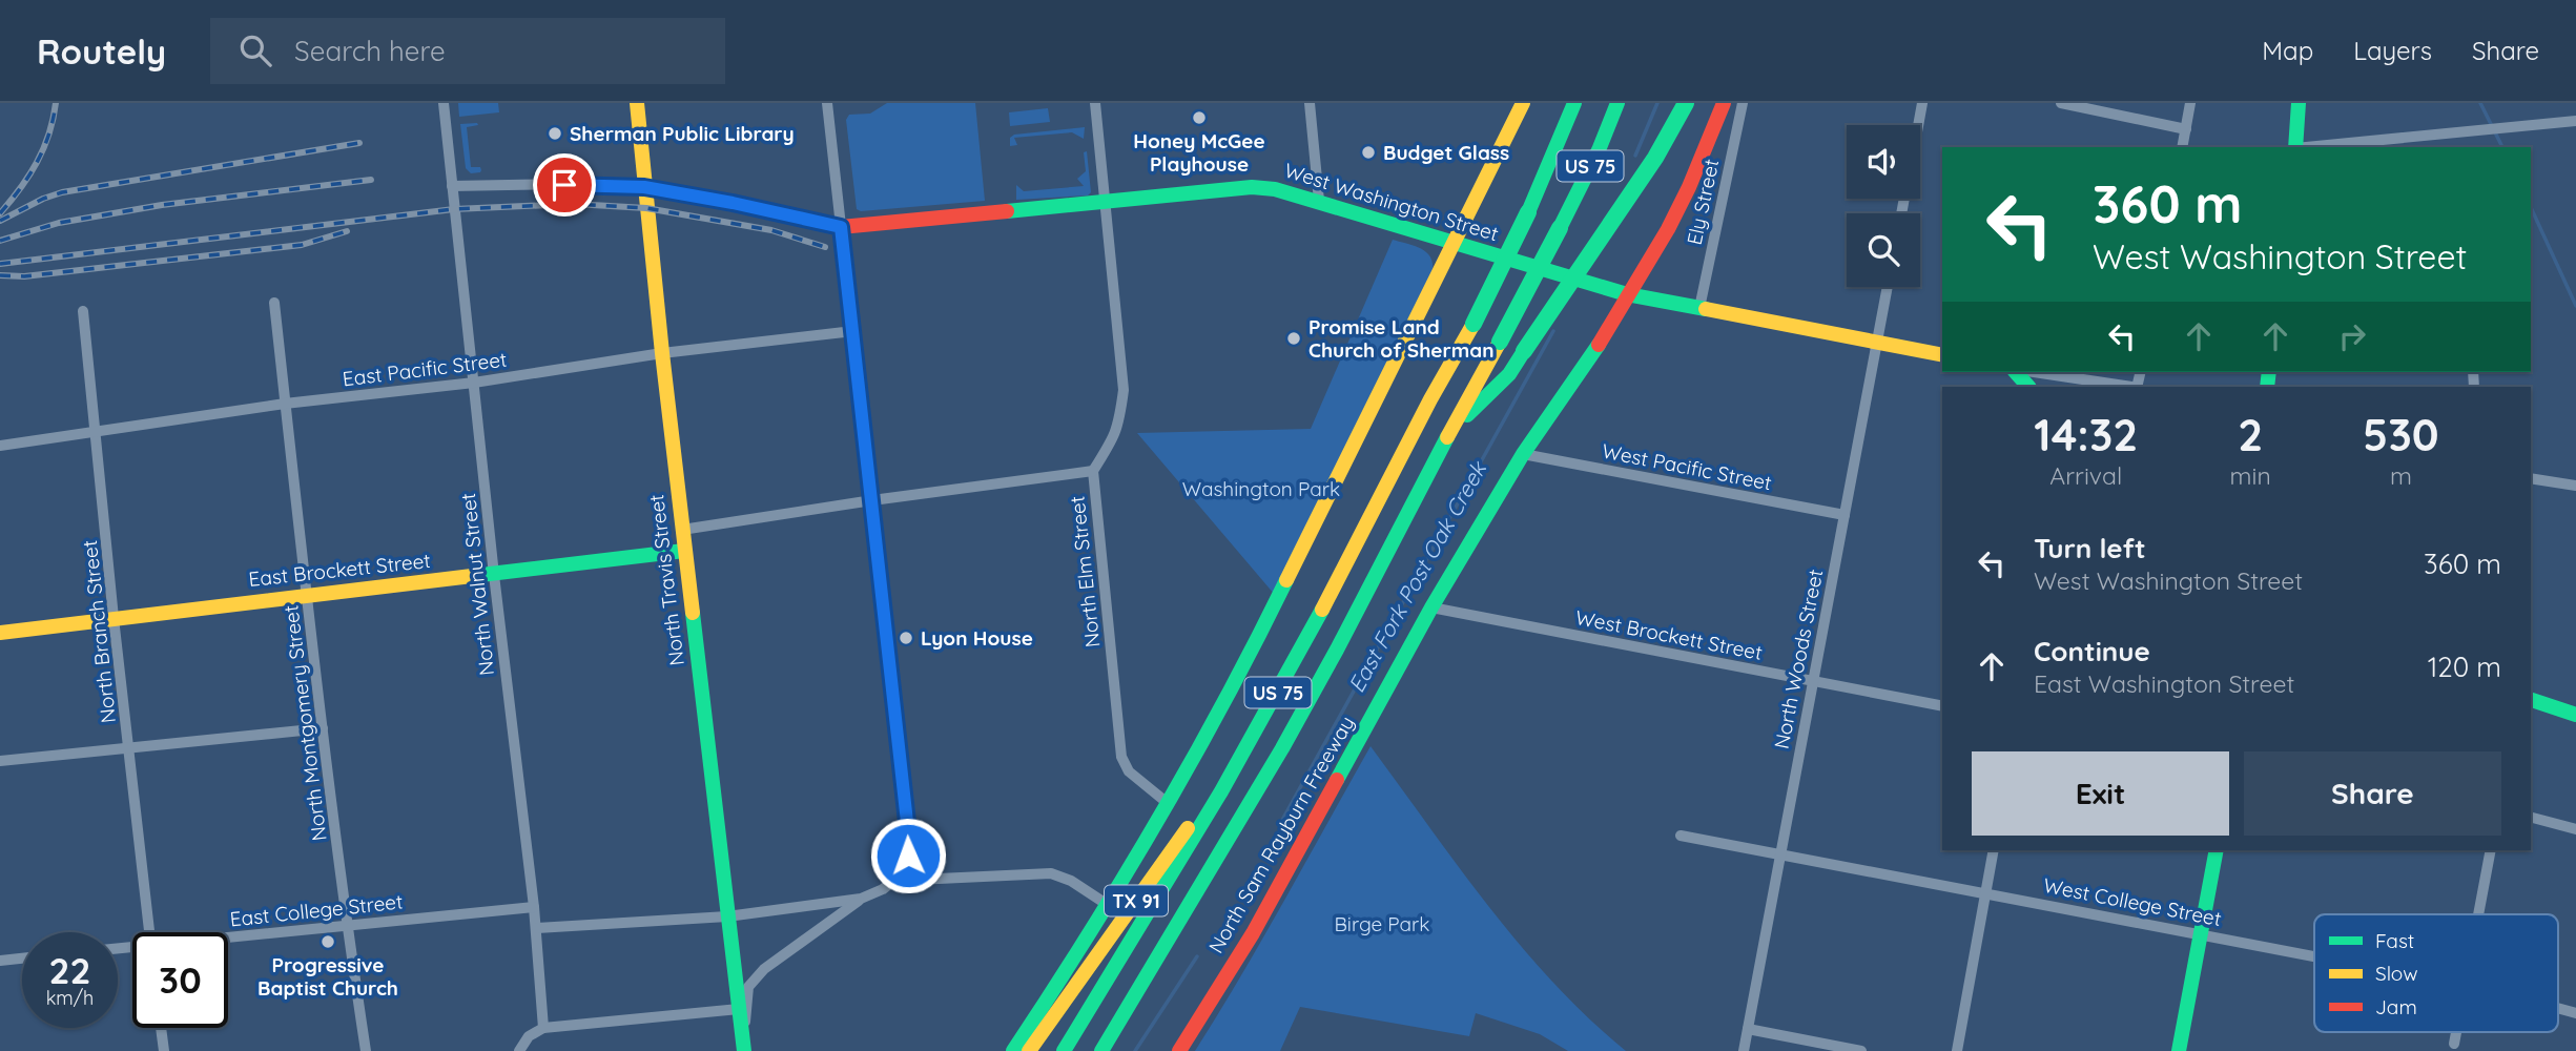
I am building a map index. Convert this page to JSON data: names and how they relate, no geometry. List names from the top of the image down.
{
  "streets": {
    "main road": [
      "US 75",
      "West Washington Street",
      "East Brockett Street",
      "North Travis Street",
      "North Sam Rayburn Freeway",
      "TX 91"
    ],
    "street": [
      "Ely Street",
      "East Pacific Street",
      "West Pacific Street",
      "North Elm Street",
      "North Walnut Street",
      "North Branch Street",
      "West Brockett Street",
      "North Woods Street",
      "North Montgomery Street",
      "West College Street",
      "East College Street"
    ]
  },
  "crossings": [
    ["US 75", "TX 91"],
    ["West Washington Street", "Ely Street"],
    ["West Washington Street", "North Elm Street"],
    ["West Washington Street", "North Travis Street"],
    ["West Washington Street", "North Woods Street"],
    ["West Washington Street", "North Sam Rayburn Freeway"],
    ["East Pacific Street", "North Travis Street"],
    ["East Pacific Street", "North Walnut Street"],
    ["East Pacific Street", "North Branch Street"],
    ["East Pacific Street", "North Montgomery Street"],
    ["West Pacific Street", "North Woods Street"],
    ["West Pacific Street", "North Sam Rayburn Freeway"],
    ["East Brockett Street", "North Travis Street"],
    ["East Brockett Street", "North Walnut Street"],
    ["East Brockett Street", "North Branch Street"],
    ["East Brockett Street", "North Montgomery Street"],
    ["North Walnut Street", "East College Street"],
    ["West Brockett Street", "North Woods Street"],
    ["West Brockett Street", "North Sam Rayburn Freeway"],
    ["North Woods Street", "West College Street"],
    ["North Montgomery Street", "East College Street"]
  ],
  "water": ["East Fork Post Oak Creek"],
  "parks": ["Washington Park", "Birge Park"],
  "places": [
    "Honey McGee Playhouse",
    "Sherman Public Library",
    "Budget Glass",
    "Promise Land Church of Sherman",
    "Lyon House",
    "Progressive Baptist Church"
  ],
  "legend": ["Fast", "Slow", "Jam"],
  "page": {
    "header": "Routely",
    "search": "Search here",
    "nav": ["Map", "Layers", "Share"],
    "turn": ["360 m", "West Washington Street"],
    "eta": [
      "14:32",
      "Arrival",
      "2",
      "min",
      "530",
      "m"
    ],
    "list": [
      {
        "name": "Turn left",
        "note": "West Washington Street",
        "value": "360 m"
      },
      {
        "name": "Continue",
        "note": "East Washington Street",
        "value": "120 m"
      }
    ],
    "buttons": ["Exit", "Share"],
    "speed": "22 km/h",
    "limit": "30"
  }
}
